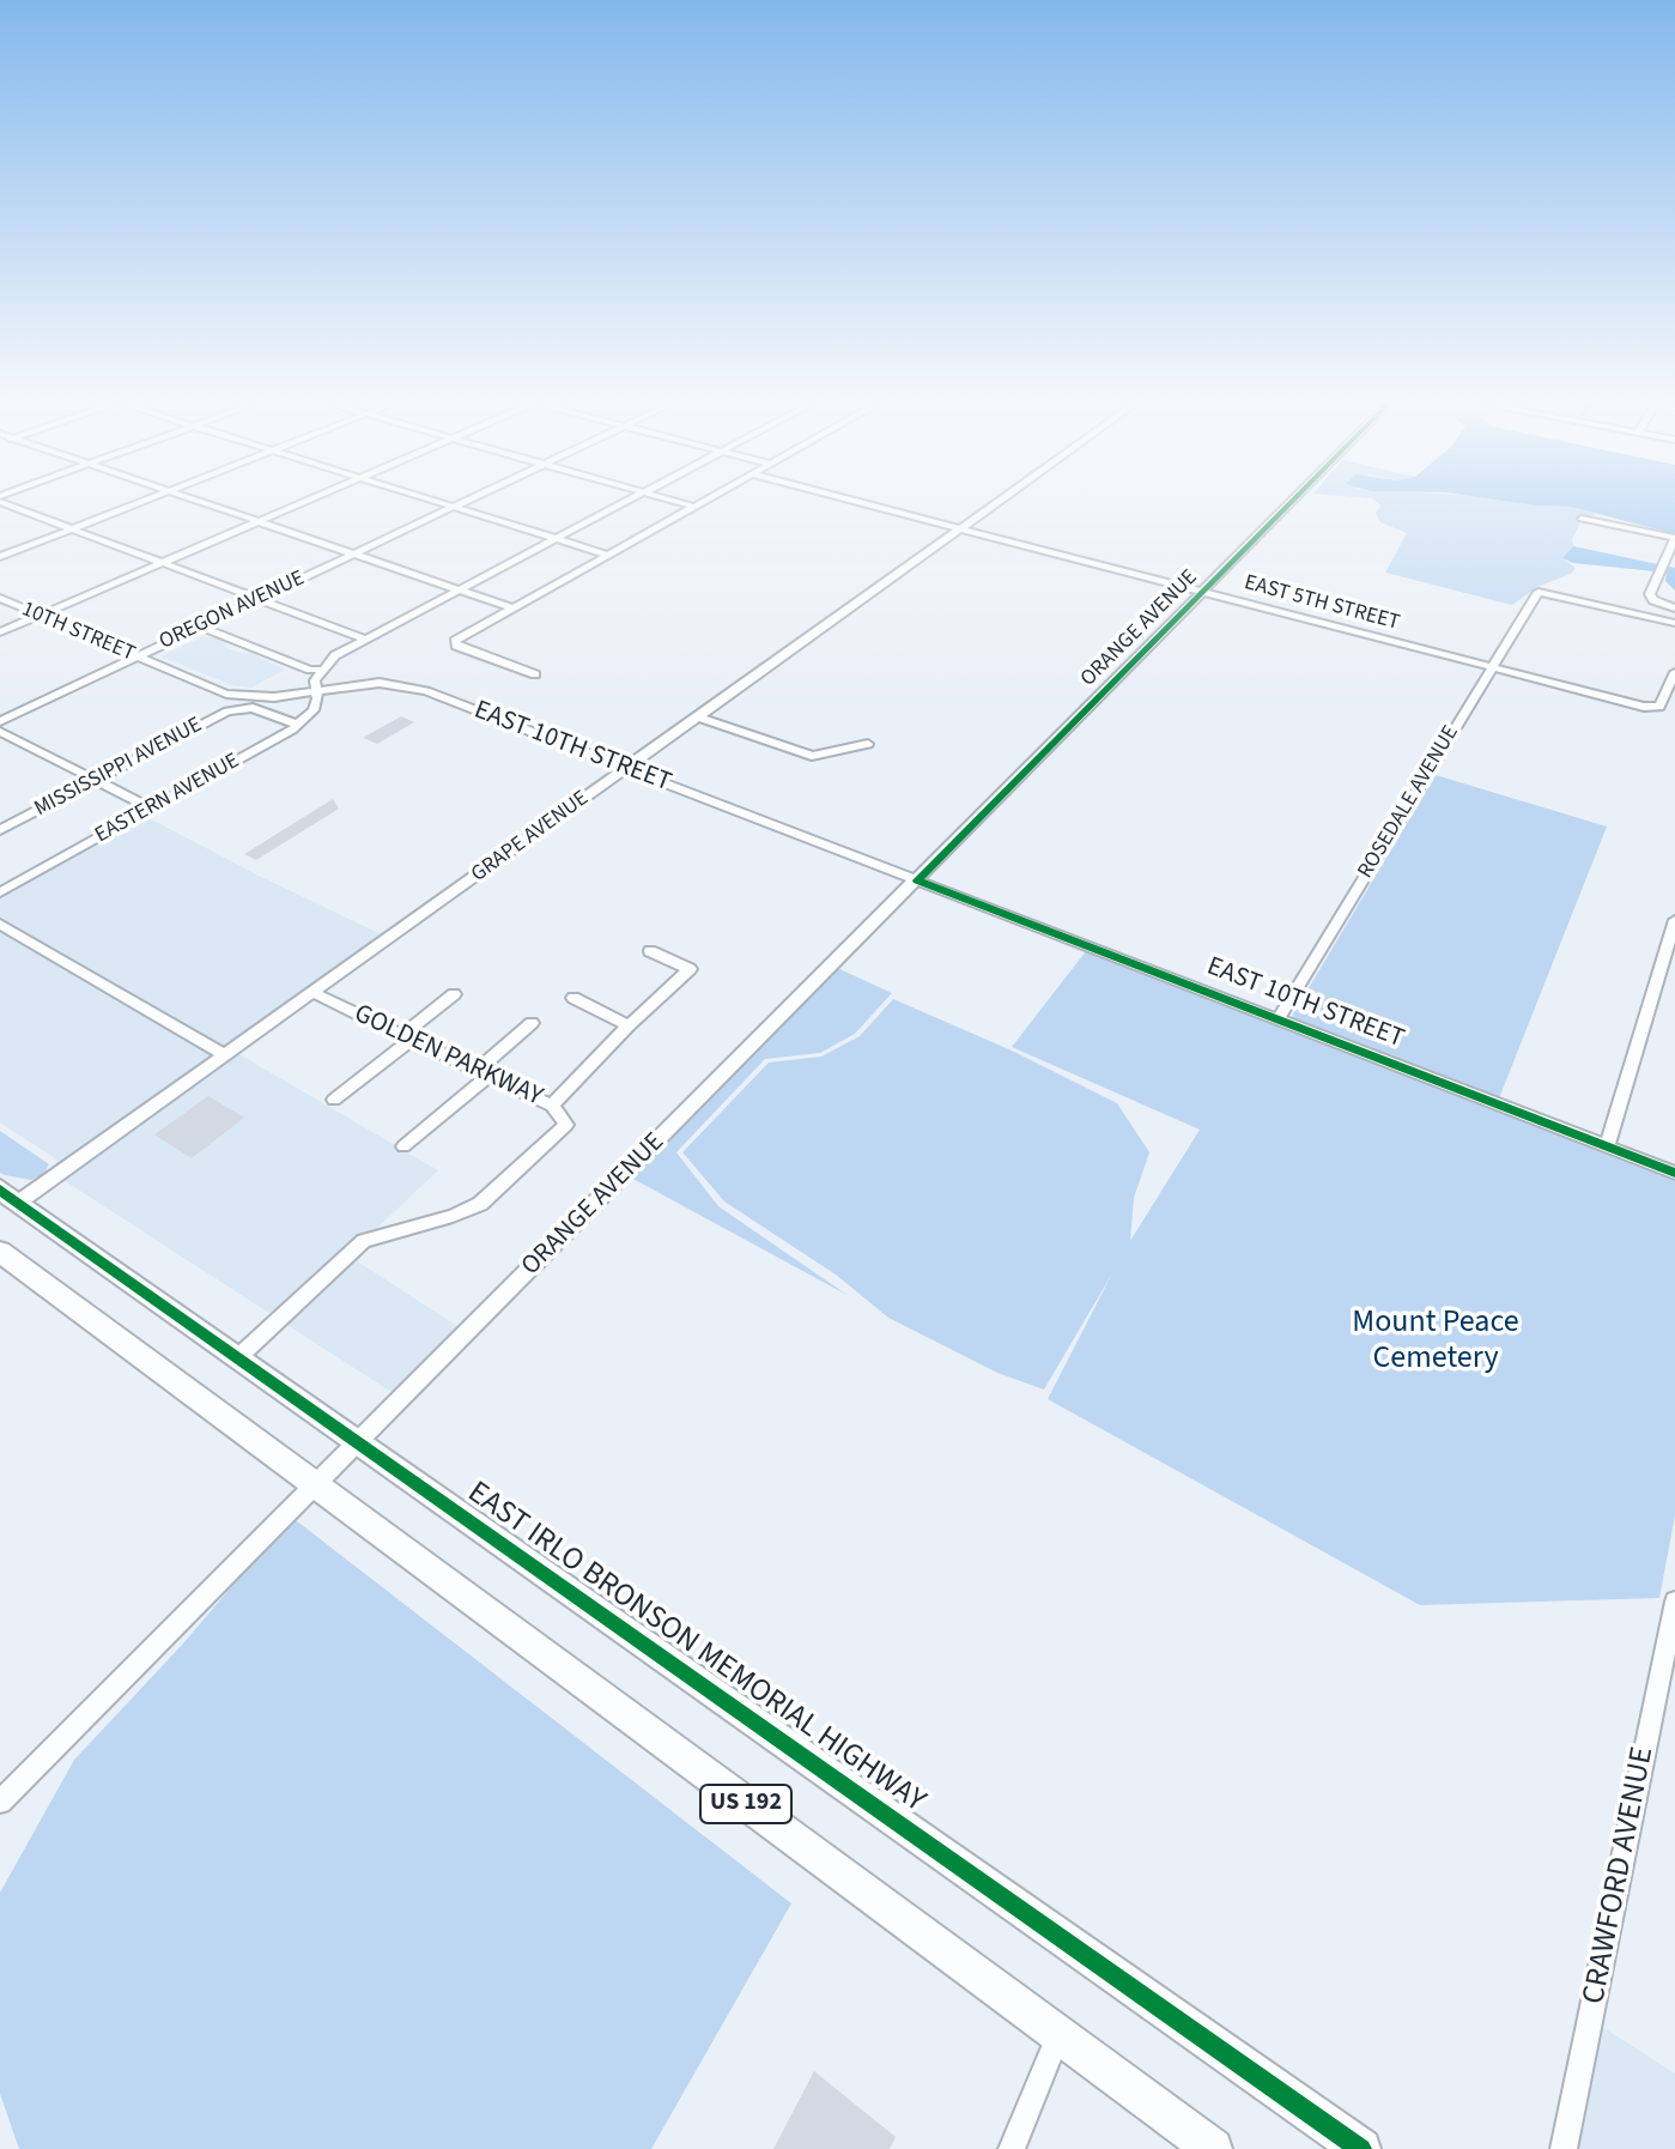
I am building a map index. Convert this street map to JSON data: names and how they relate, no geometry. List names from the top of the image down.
{
  "streets": {
    "highway": ["EAST IRLO BRONSON MEMORIAL HIGHWAY", "US 192"],
    "street": [
      "EAST 5TH STREET",
      "OREGON AVENUE",
      "ORANGE AVENUE",
      "10TH STREET",
      "EAST 10TH STREET",
      "MISSISSIPPI AVENUE",
      "EASTERN AVENUE",
      "ROSEDALE AVENUE",
      "GRAPE AVENUE",
      "GOLDEN PARKWAY",
      "CRAWFORD AVENUE"
    ]
  },
  "crossings": [
    ["EAST 5TH STREET", "ORANGE AVENUE"],
    ["EAST 5TH STREET", "ROSEDALE AVENUE"],
    ["EAST 5TH STREET", "GRAPE AVENUE"],
    ["OREGON AVENUE", "10TH STREET"],
    ["ORANGE AVENUE", "EAST 10TH STREET"],
    ["ORANGE AVENUE", "EAST IRLO BRONSON MEMORIAL HIGHWAY"],
    ["ORANGE AVENUE", "US 192"],
    ["10TH STREET", "EAST 10TH STREET"],
    ["EAST 10TH STREET", "ROSEDALE AVENUE"],
    ["EAST 10TH STREET", "GRAPE AVENUE"],
    ["MISSISSIPPI AVENUE", "EASTERN AVENUE"],
    ["GRAPE AVENUE", "GOLDEN PARKWAY"],
    ["GRAPE AVENUE", "EAST IRLO BRONSON MEMORIAL HIGHWAY"],
    ["GOLDEN PARKWAY", "EAST IRLO BRONSON MEMORIAL HIGHWAY"]
  ],
  "parks": ["Mount Peace Cemetery"]
}
